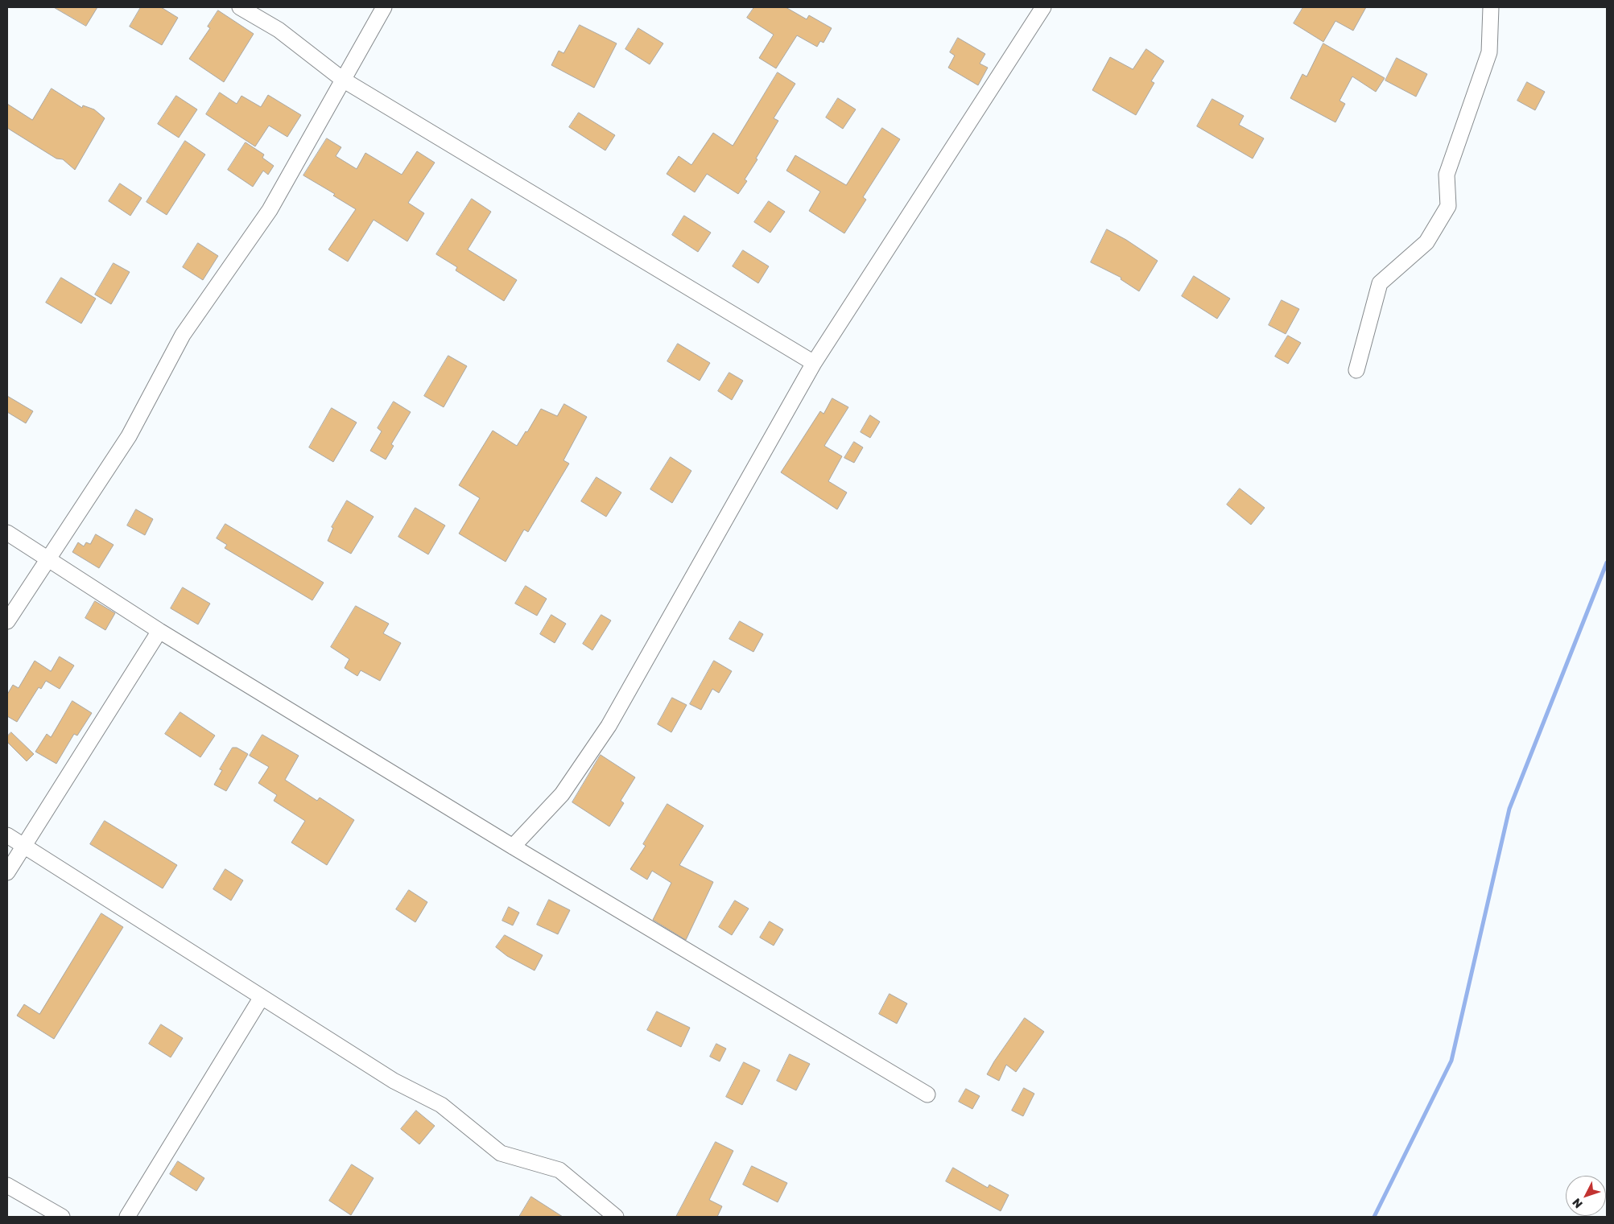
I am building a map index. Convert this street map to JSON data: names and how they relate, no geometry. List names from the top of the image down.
{
  "north": "bottom left"
}
